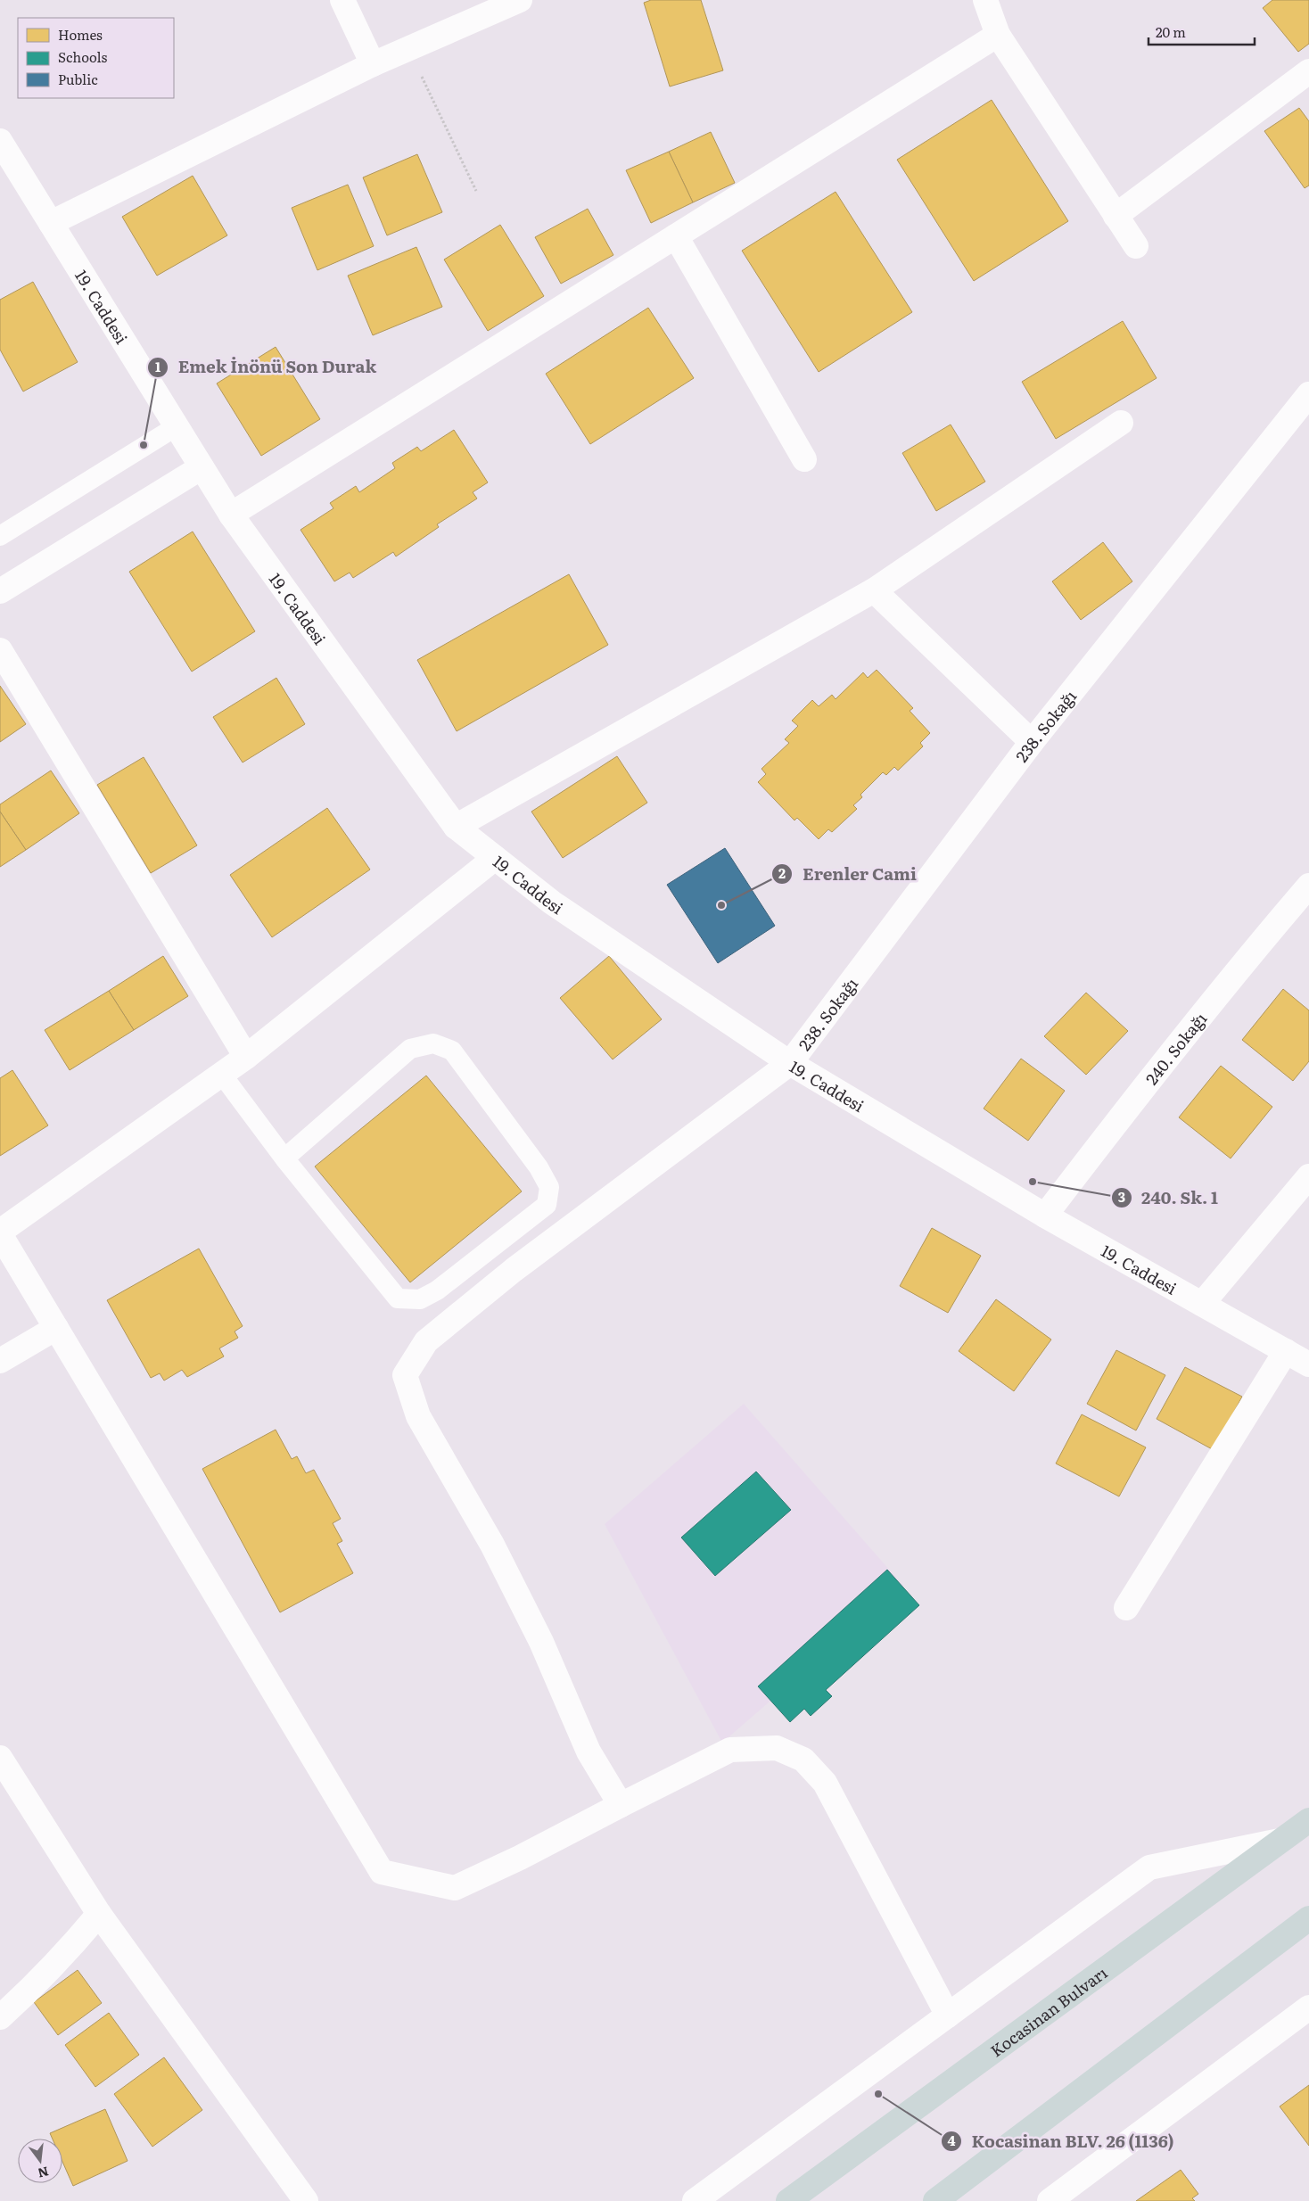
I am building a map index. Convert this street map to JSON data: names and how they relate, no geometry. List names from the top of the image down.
{
  "streets": {
    "highway": ["Kocasinan Bulvarı"],
    "street": ["19. Caddesi", "238. Sokağı", "240. Sokağı"]
  },
  "crossings": [
    ["19. Caddesi", "238. Sokağı"],
    ["19. Caddesi", "240. Sokağı"]
  ],
  "places": [
    "Emek İnönü Son Durak",
    "Erenler Cami",
    "240. Sk. 1",
    "Kocasinan BLV. 26 (1136)"
  ],
  "legend": ["Homes", "Schools", "Public"],
  "scale_bar": "20 m",
  "north": "bottom"
}
